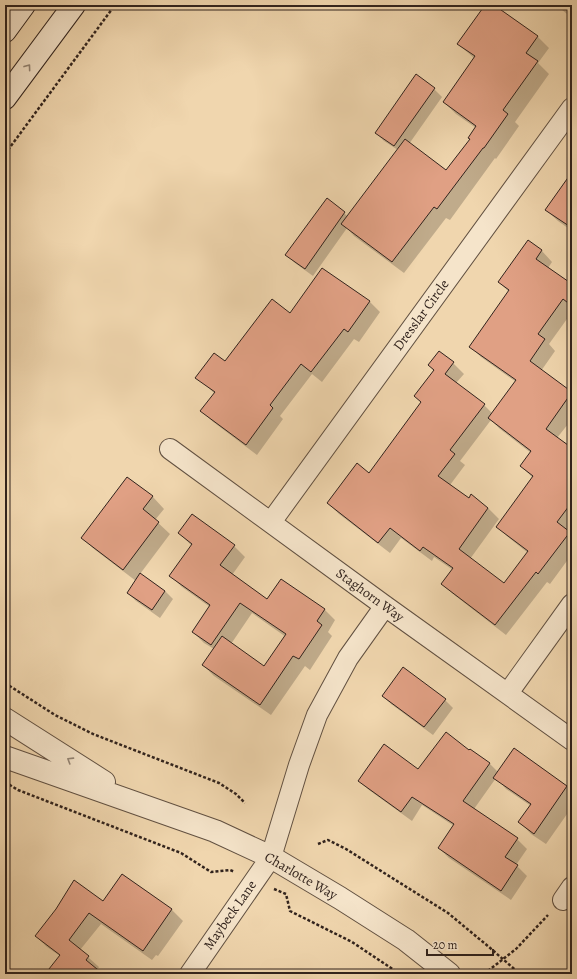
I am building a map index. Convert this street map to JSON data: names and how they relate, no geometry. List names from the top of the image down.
{
  "streets": {
    "street": [
      "Dresslar Circle",
      "Staghorn Way",
      "Charlotte Way",
      "Maybeck Lane"
    ]
  },
  "crossings": [
    ["Dresslar Circle", "Staghorn Way"],
    ["Staghorn Way", "Maybeck Lane"],
    ["Charlotte Way", "Maybeck Lane"]
  ],
  "scale_bar": "20 m"
}
